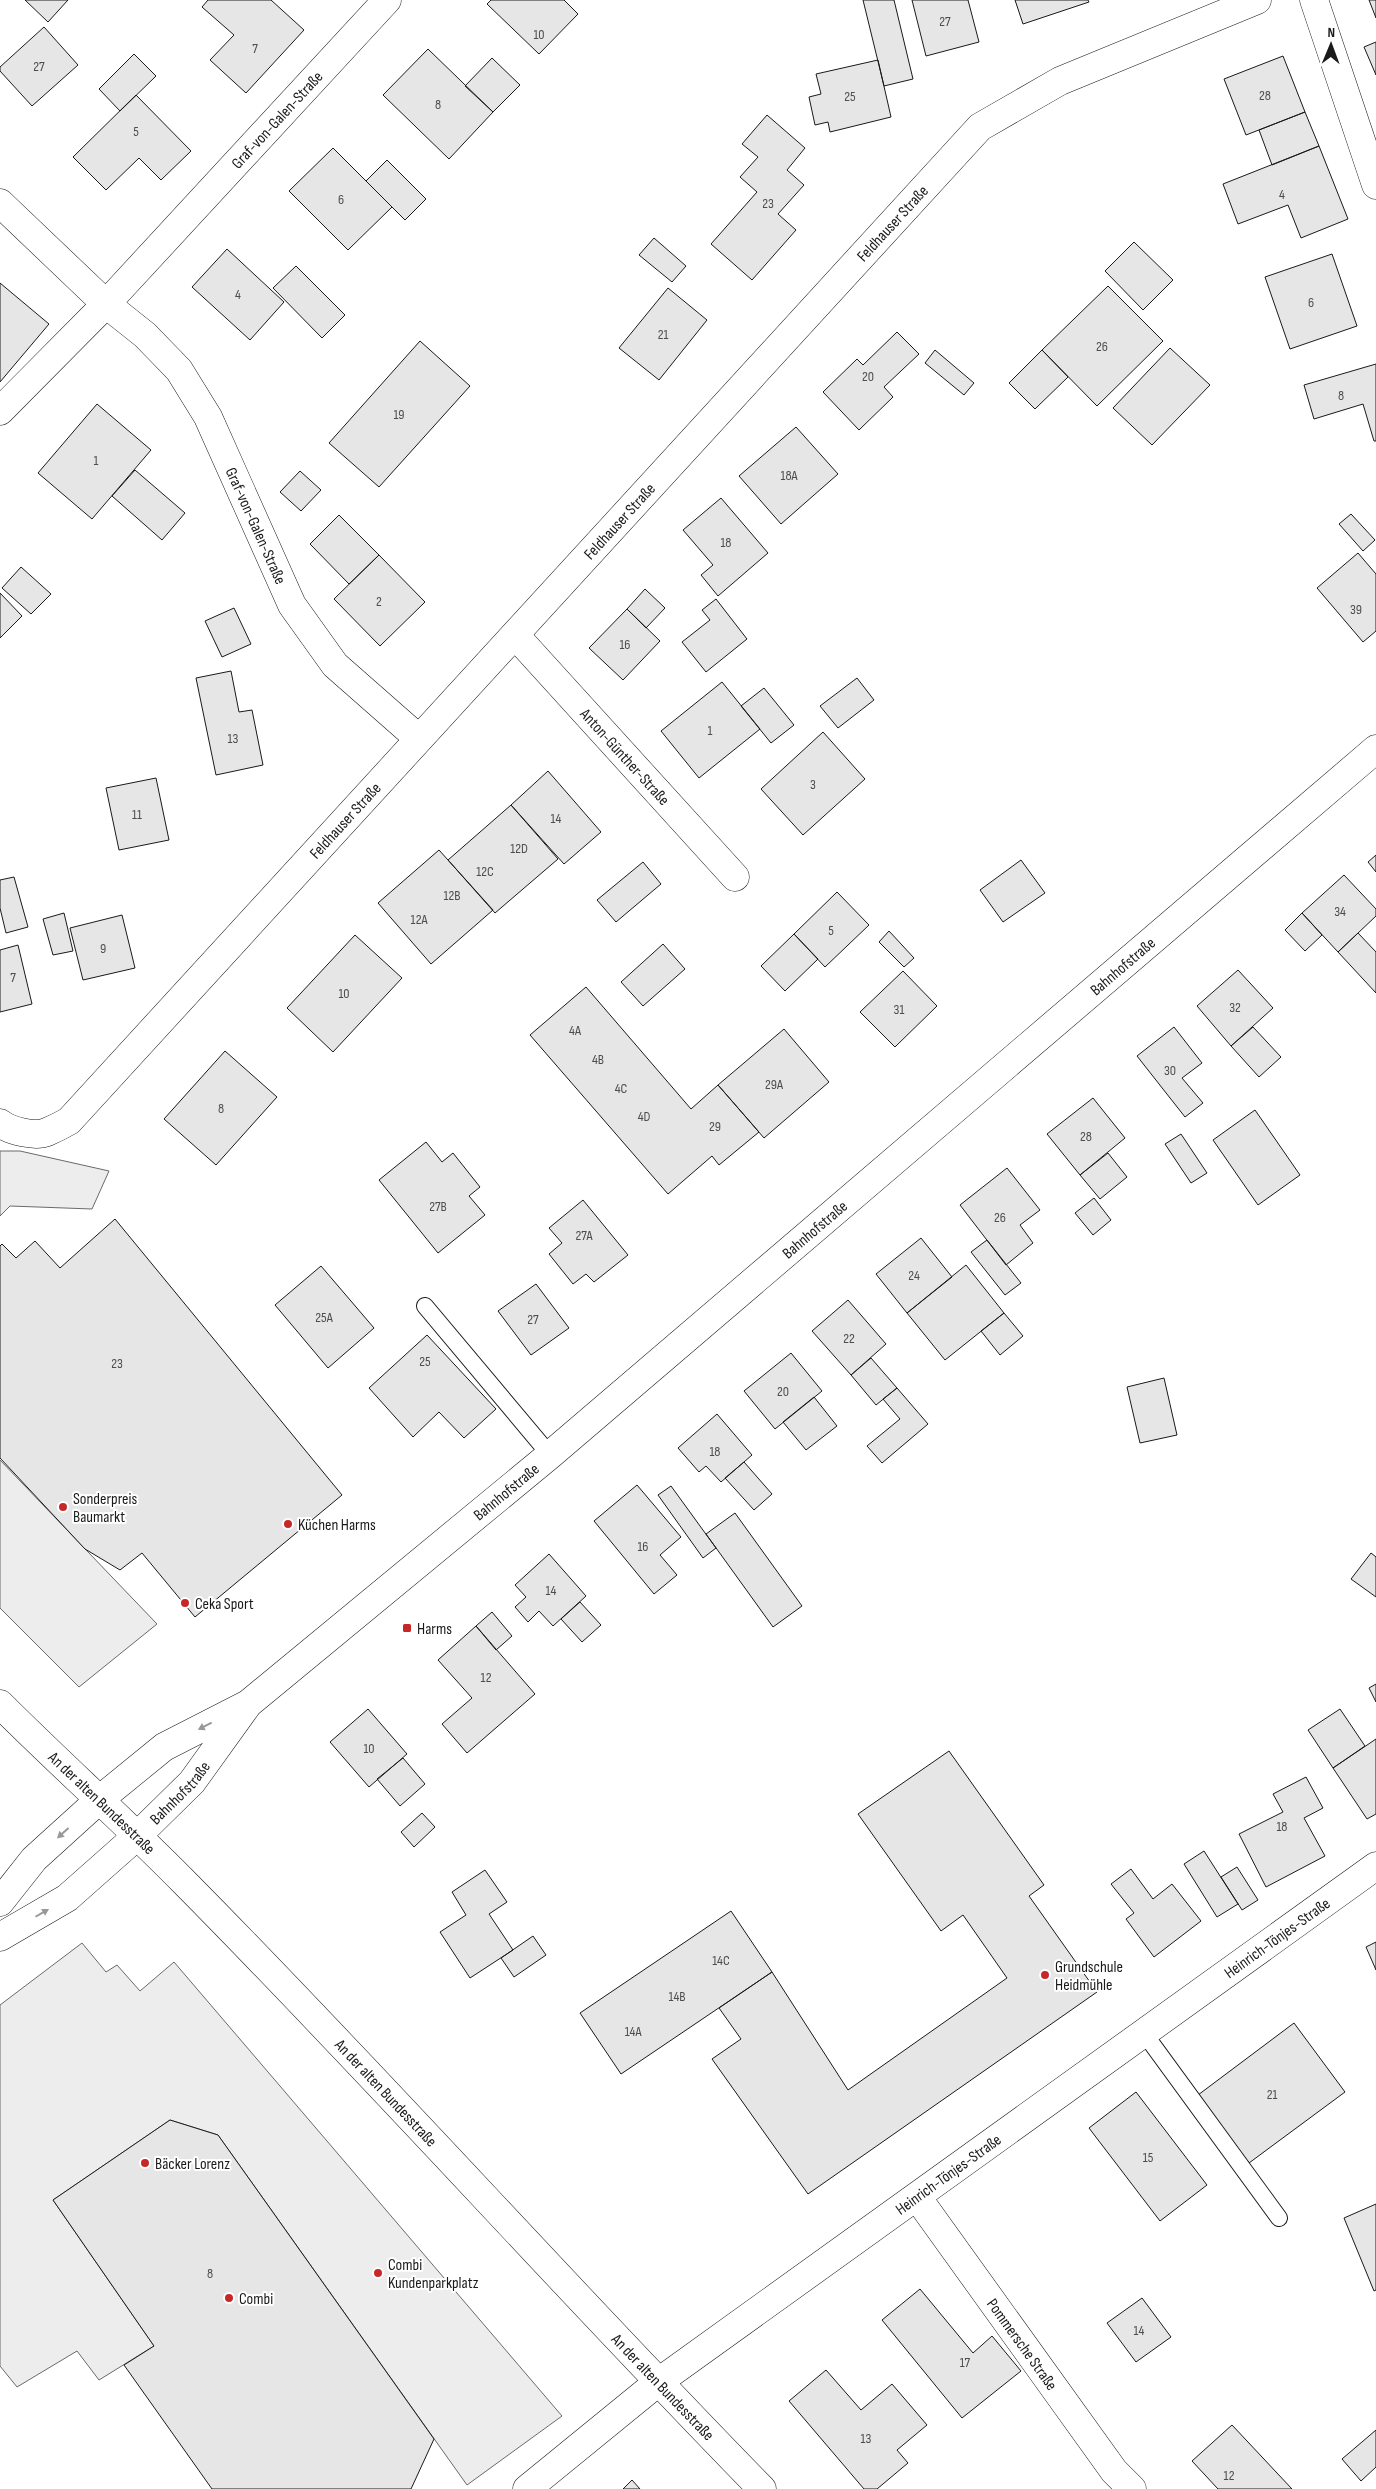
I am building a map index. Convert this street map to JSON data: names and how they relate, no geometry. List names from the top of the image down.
{
  "streets": {
    "street": [
      "Graf-von-Galen-Straße",
      "Feldhauser Straße",
      "Anton-Günther-Straße",
      "Bahnhofstraße",
      "An der alten Bundesstraße",
      "Heinrich-Tönjes-Straße",
      "Pommersche Straße"
    ]
  },
  "crossings": [
    ["Graf-von-Galen-Straße", "Feldhauser Straße"],
    ["Feldhauser Straße", "Anton-Günther-Straße"],
    ["Bahnhofstraße", "An der alten Bundesstraße"],
    ["An der alten Bundesstraße", "Heinrich-Tönjes-Straße"],
    ["Heinrich-Tönjes-Straße", "Pommersche Straße"]
  ],
  "places": {
    "other": [
      "Sonderpreis Baumarkt",
      "Küchen Harms",
      "Ceka Sport",
      "Grundschule Heidmühle",
      "Bäcker Lorenz",
      "Combi Kundenparkplatz",
      "Combi"
    ],
    "transit": ["Harms"]
  },
  "house_numbers": [
    "27",
    "10",
    "7",
    "27",
    "28",
    "25",
    "8",
    "5",
    "4",
    "6",
    "23",
    "4",
    "6",
    "21",
    "26",
    "20",
    "8",
    "19",
    "1",
    "18A",
    "18",
    "2",
    "39",
    "16",
    "1",
    "13",
    "3",
    "11",
    "14",
    "12D",
    "12C",
    "12B",
    "34",
    "12A",
    "5",
    "9",
    "7",
    "10",
    "32",
    "31",
    "4A",
    "4B",
    "30",
    "29A",
    "4C",
    "8",
    "4D",
    "29",
    "28",
    "27B",
    "26",
    "27A",
    "24",
    "25A",
    "27",
    "22",
    "25",
    "23",
    "20",
    "18",
    "16",
    "14",
    "12",
    "10",
    "18",
    "14C",
    "14B",
    "14A",
    "21",
    "15",
    "8",
    "14",
    "17",
    "13",
    "12"
  ],
  "north": "top"
}
